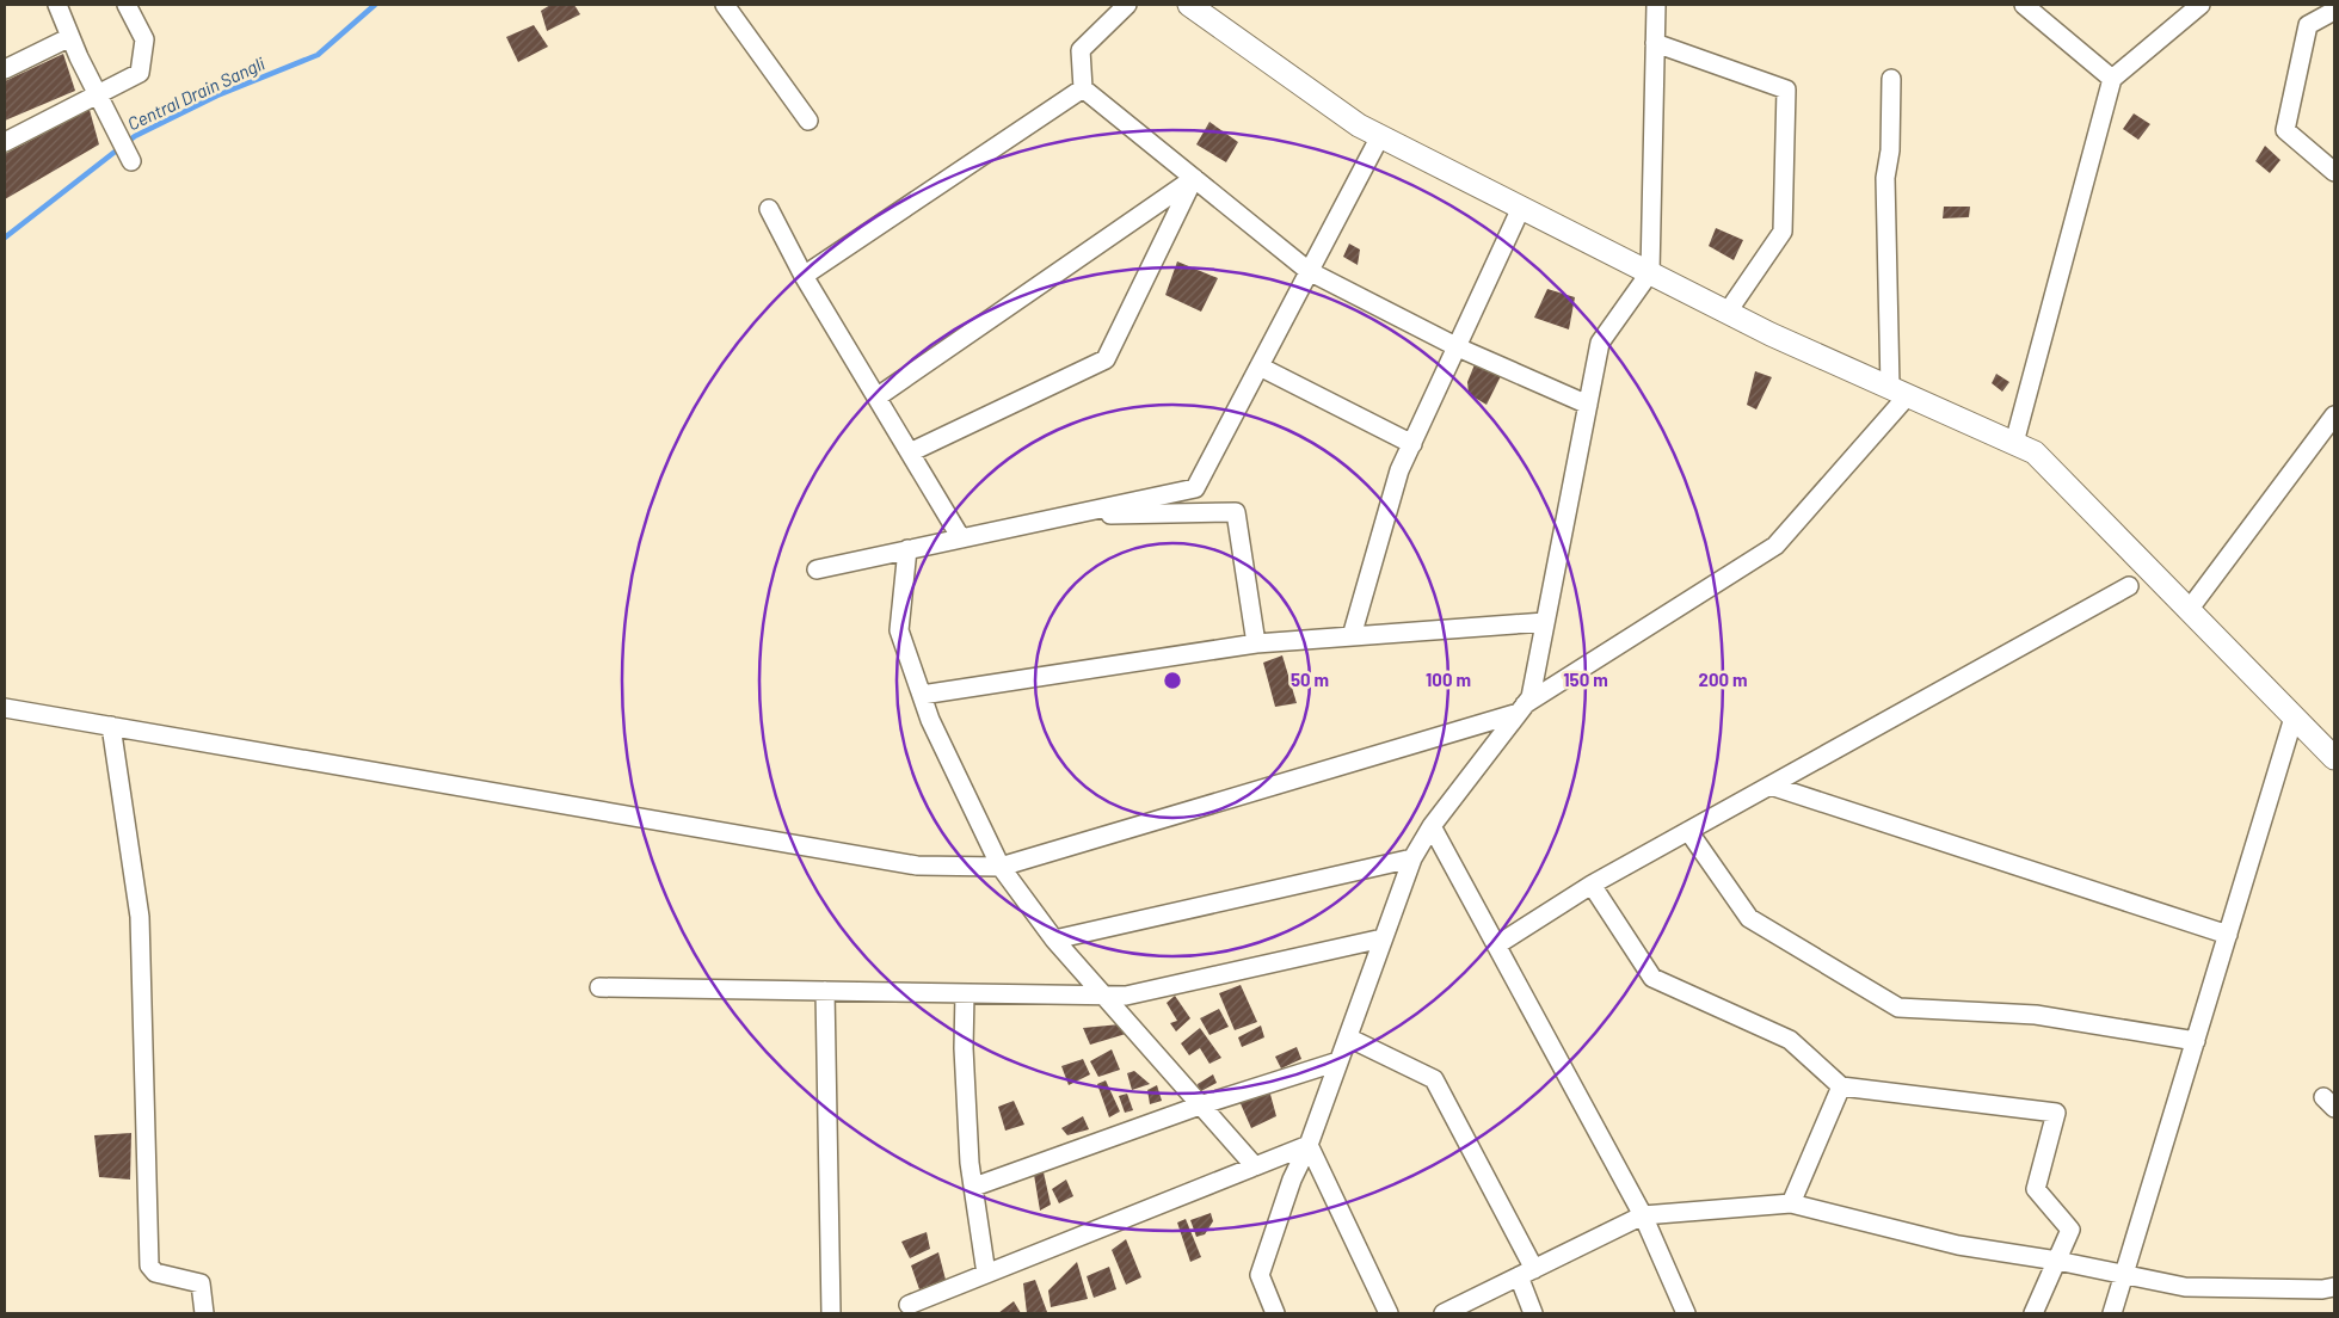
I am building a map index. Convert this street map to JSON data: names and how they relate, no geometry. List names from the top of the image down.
{
  "water": ["Central Drain Sangli"],
  "rings": [
    "50 m",
    "100 m",
    "150 m",
    "200 m"
  ]
}
